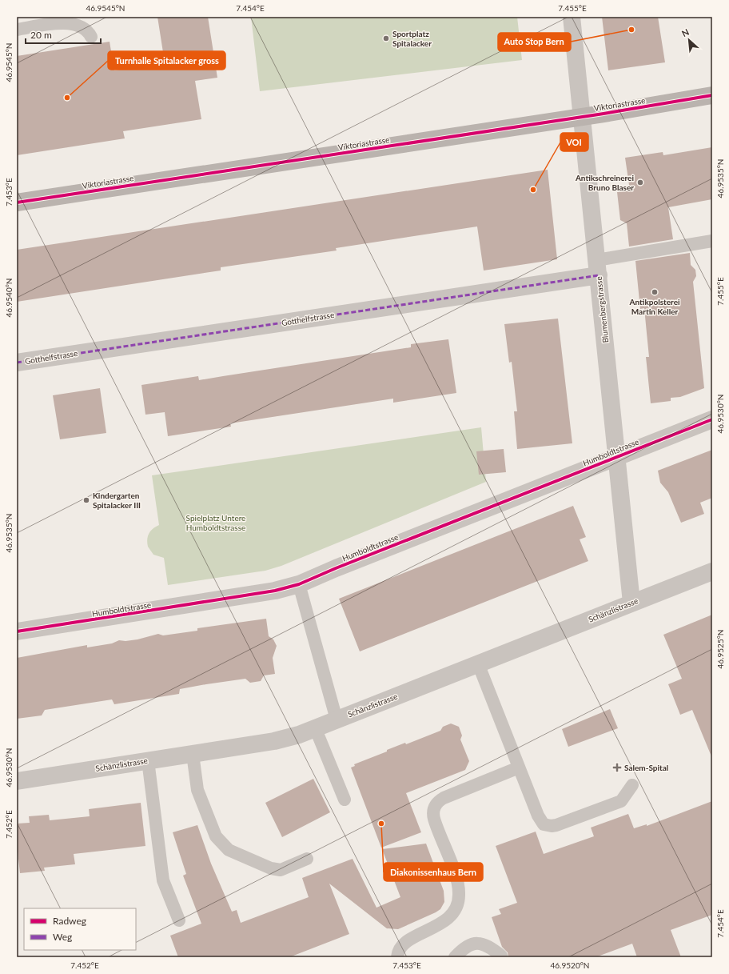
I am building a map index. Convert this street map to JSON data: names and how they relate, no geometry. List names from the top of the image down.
{
  "streets": {
    "main road": ["Viktoriastrasse"],
    "street": [
      "Blumenbergstrasse",
      "Gotthelfstrasse",
      "Humboldtstrasse",
      "Schänzlistrasse"
    ]
  },
  "crossings": [
    ["Viktoriastrasse", "Blumenbergstrasse"],
    ["Blumenbergstrasse", "Gotthelfstrasse"],
    ["Blumenbergstrasse", "Humboldtstrasse"],
    ["Blumenbergstrasse", "Schänzlistrasse"]
  ],
  "parks": ["Spielplatz Untere Humboldtstrasse"],
  "places": {
    "other": [
      "Auto Stop Bern",
      "Sportplatz Spitalacker",
      "Turnhalle Spitalacker gross",
      "Antikschreinerei Bruno Blaser",
      "VOI",
      "Antikpolsterei Martin Keller",
      "Kindergarten Spitalacker III",
      "Diakonissenhaus Bern"
    ],
    "health": ["Salem-Spital"]
  },
  "legend": ["Radweg", "Weg"],
  "scale_bar": "20 m",
  "north": "top left",
  "coordinates": [
    "46.9545°N",
    "7.454°E",
    "7.455°E",
    "46.9535°N",
    "7.453°E",
    "46.9540°N",
    "46.9530°N",
    "46.9525°N",
    "7.452°E",
    "46.9520°N"
  ]
}
